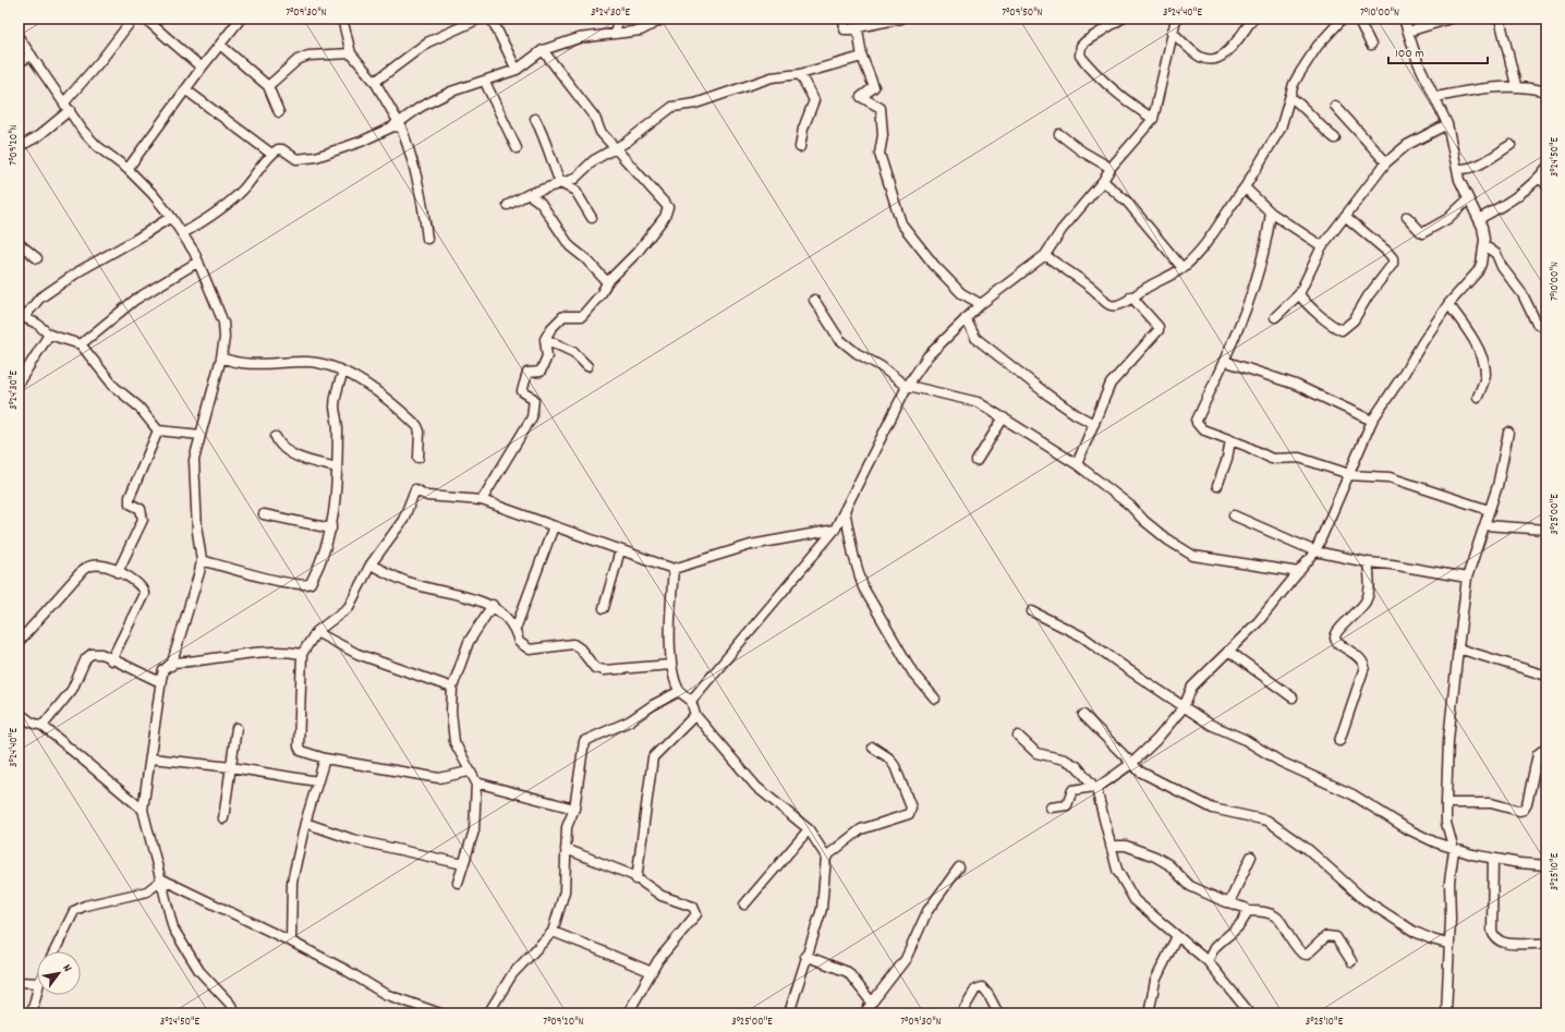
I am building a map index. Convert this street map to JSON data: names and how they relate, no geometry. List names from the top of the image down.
{
  "scale_bar": "100 m",
  "north": "top right",
  "coordinates": [
    "7°09'30\"N",
    "3°24'30\"E",
    "7°09'50\"N",
    "3°24'40\"E",
    "7°10'00\"N",
    "7°09'20\"N",
    "3°24'50\"E",
    "3°25'00\"E",
    "3°25'10\"E"
  ]
}
